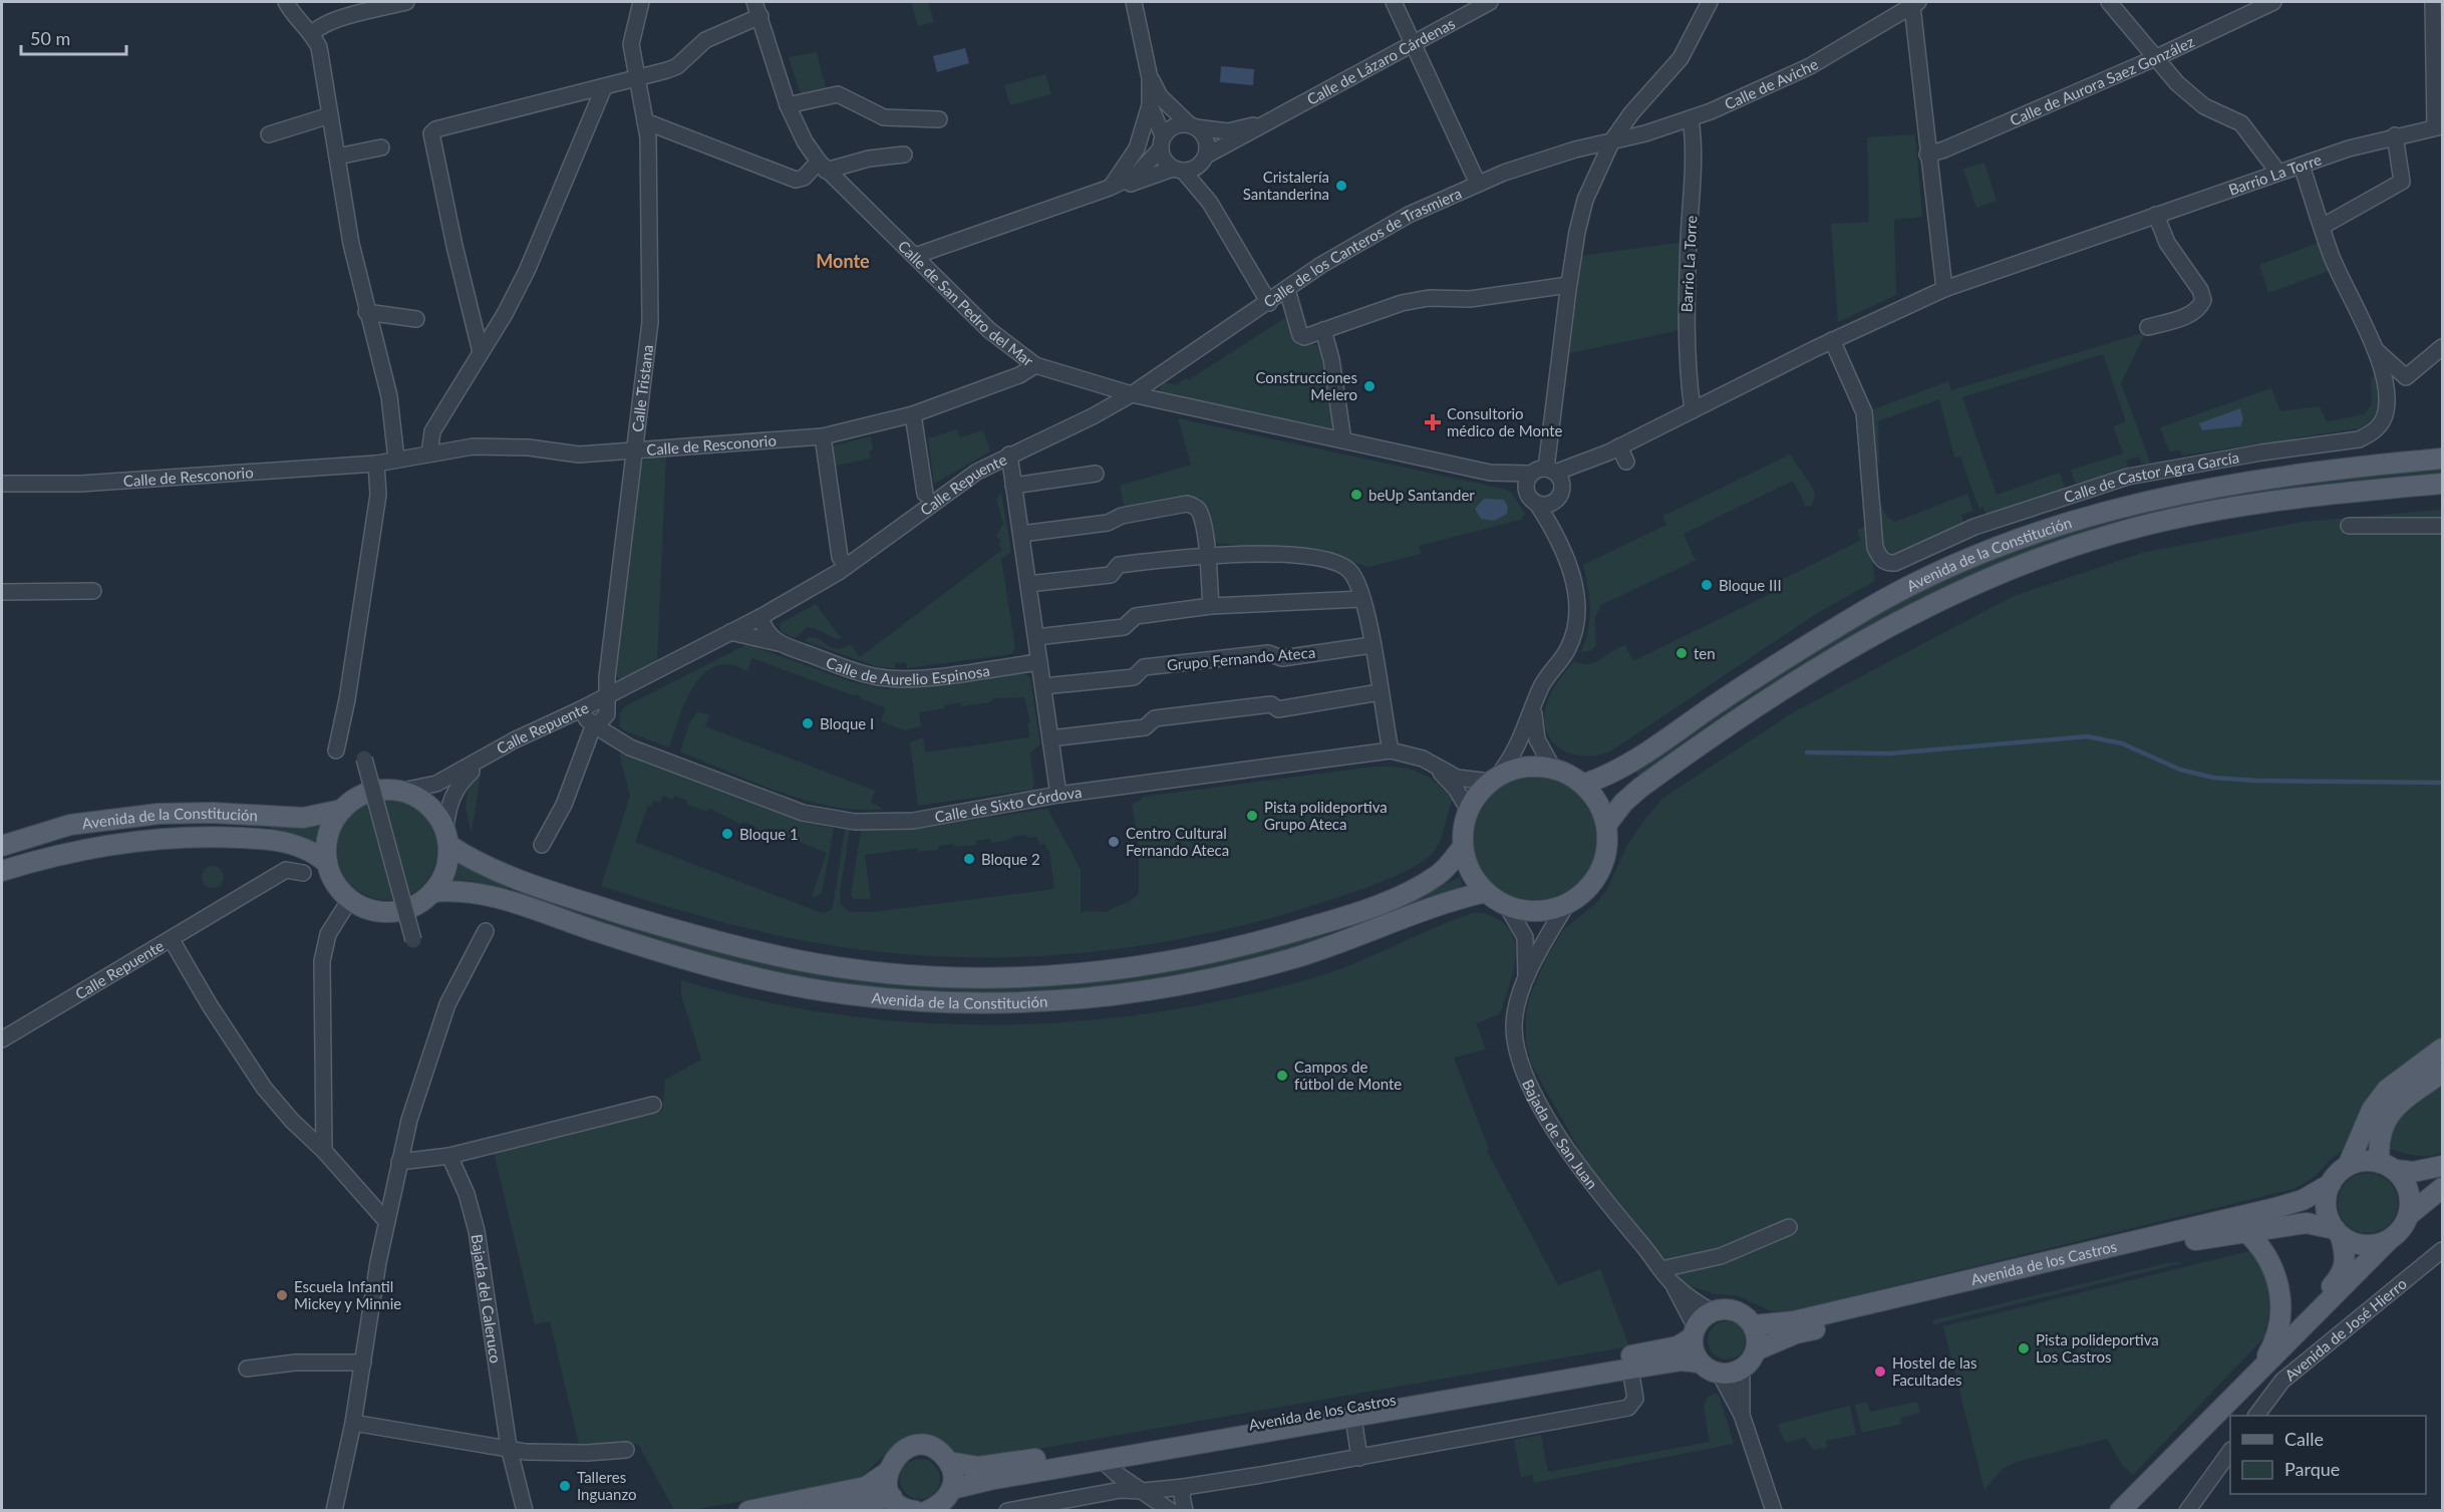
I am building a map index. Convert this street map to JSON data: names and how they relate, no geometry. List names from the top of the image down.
{
  "streets": {
    "main road": ["Avenida de la Constitución", "Avenida de los Castros", "Avenida de José Hierro"],
    "street": [
      "Calle de Lázaro Cárdenas",
      "Calle de Aurora Saez González",
      "Calle de Aviche",
      "Barrio La Torre",
      "Calle de los Canteros de Trasmiera",
      "Calle de San Pedro del Mar",
      "Calle Tristana",
      "Calle de Resconorio",
      "Calle de Castor Agra García",
      "Calle Repuente",
      "Grupo Fernando Ateca",
      "Calle de Aurelio Espinosa",
      "Calle de Sixto Córdova",
      "Bajada de San Juan",
      "Bajada del Caleruco"
    ]
  },
  "crossings": [
    ["Calle de Aviche", "Barrio La Torre"],
    ["Calle de Aviche", "Calle de los Canteros de Trasmiera"],
    ["Barrio La Torre", "Calle de Castor Agra García"],
    ["Calle de los Canteros de Trasmiera", "Calle de San Pedro del Mar"],
    ["Calle de los Canteros de Trasmiera", "Calle Repuente"],
    ["Calle de San Pedro del Mar", "Calle Tristana"],
    ["Calle de San Pedro del Mar", "Calle de Resconorio"],
    ["Calle de San Pedro del Mar", "Calle Repuente"],
    ["Calle Tristana", "Calle de Resconorio"],
    ["Calle Tristana", "Calle Repuente"],
    ["Calle Repuente", "Avenida de la Constitución"],
    ["Calle Repuente", "Calle de Aurelio Espinosa"],
    ["Calle Repuente", "Calle de Sixto Córdova"],
    ["Avenida de la Constitución", "Calle de Sixto Córdova"],
    ["Avenida de la Constitución", "Bajada de San Juan"],
    ["Calle de Sixto Córdova", "Bajada de San Juan"],
    ["Bajada de San Juan", "Avenida de los Castros"],
    ["Avenida de los Castros", "Avenida de José Hierro"]
  ],
  "districts": ["Monte"],
  "places": {
    "other": [
      "Cristalería Santanderina",
      "Construcciones Melero",
      "beUp Santander",
      "Bloque III",
      "ten",
      "Bloque I",
      "Pista polideportiva Grupo Ateca",
      "Bloque 1",
      "Centro Cultural Fernando Ateca",
      "Bloque 2",
      "Campos de fútbol de Monte",
      "Escuela Infantil Mickey y Minnie",
      "Pista polideportiva Los Castros",
      "Hostel de las Facultades",
      "Talleres Inguanzo"
    ],
    "health": ["Consultorio médico de Monte"]
  },
  "legend": ["Calle", "Parque"],
  "scale_bar": "50 m"
}
